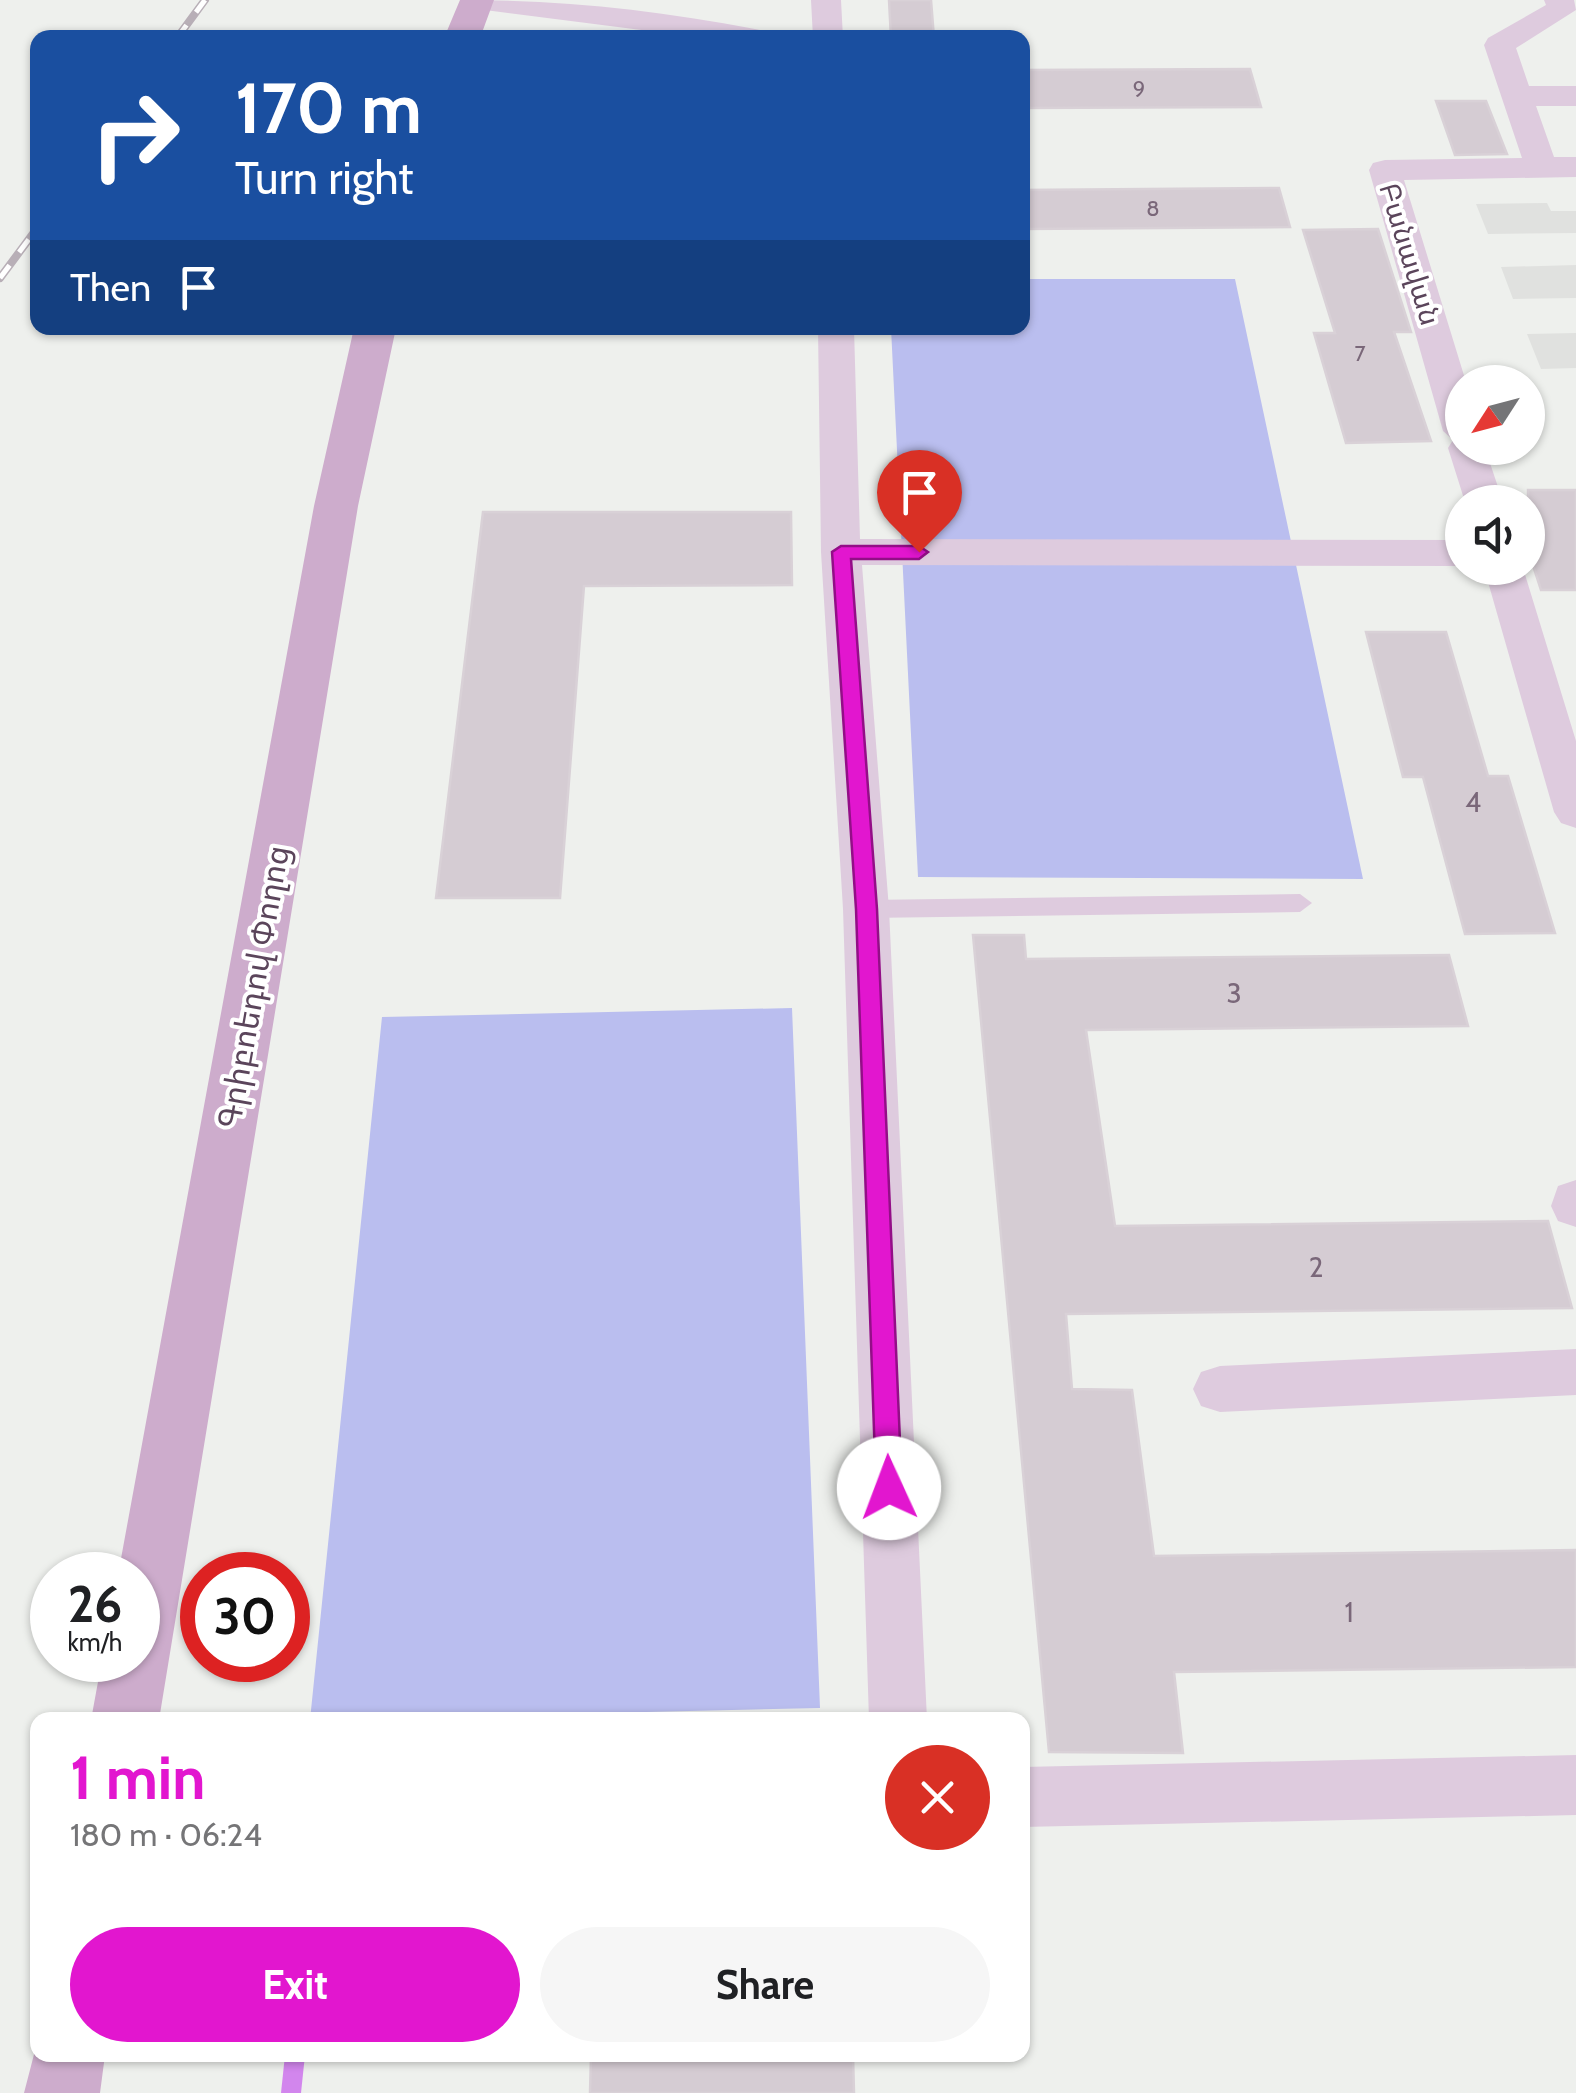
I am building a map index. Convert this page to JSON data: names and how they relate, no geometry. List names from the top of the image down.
{
  "streets": {
    "main road": ["Գրիբոեդով Փողոց"],
    "street": ["Բանավան"]
  },
  "house_numbers": [
    "9",
    "8",
    "7",
    "4",
    "3",
    "2",
    "1"
  ],
  "north": "bottom left",
  "page": {
    "turn": ["170 m", "Turn right"],
    "then": "Then",
    "speed": "26 km/h",
    "limit": "30",
    "heading": ["1 min", "180 m · 06:24"],
    "buttons": ["Exit", "Share"]
  }
}
